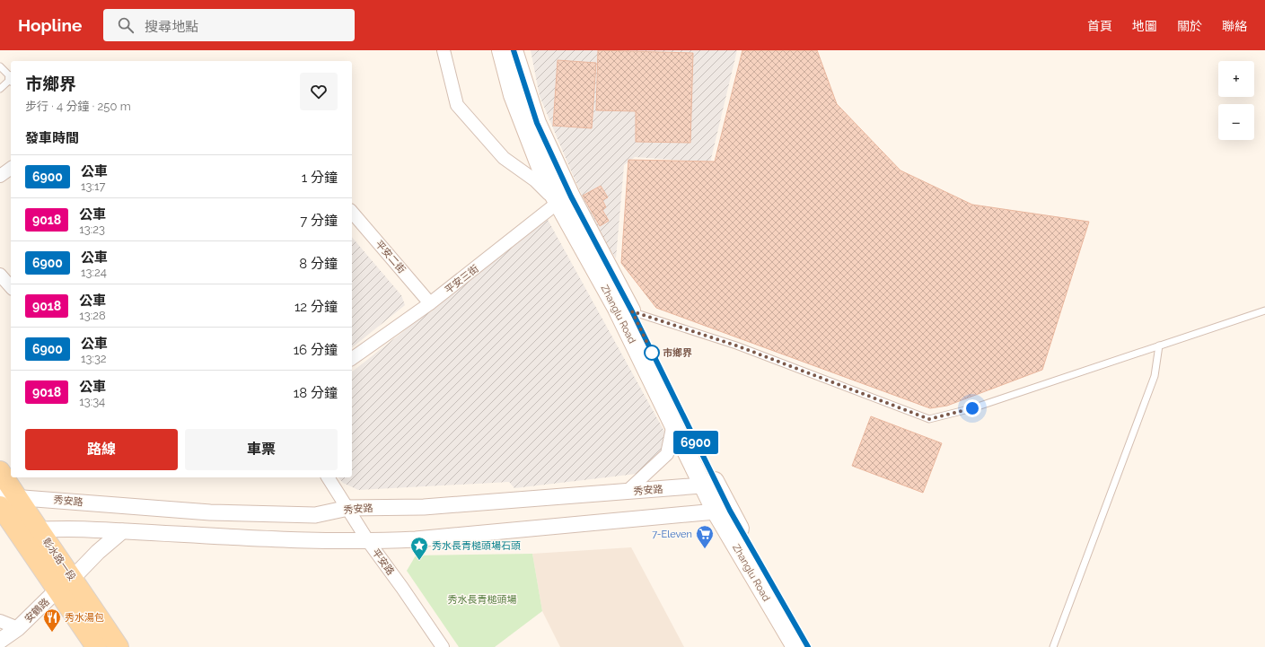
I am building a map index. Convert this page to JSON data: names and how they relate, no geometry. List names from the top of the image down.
{
  "streets": {
    "main road": ["Zhanglu Road", "彰水路一段"],
    "street": [
      "平安二街",
      "平安三街",
      "秀安路",
      "平安路",
      "安鶴路"
    ]
  },
  "crossings": [
    ["平安二街", "平安三街"],
    ["平安三街", "Zhanglu Road"],
    ["Zhanglu Road", "秀安路"],
    ["秀安路", "彰水路一段"],
    ["秀安路", "平安路"],
    ["彰水路一段", "安鶴路"]
  ],
  "parks": ["秀水長青槌頭場"],
  "places": {
    "other": ["市鄉界"],
    "supermarket": ["7-Eleven"],
    "place": ["秀水長青槌頭場石頭"],
    "restaurant": ["秀水湯包"]
  },
  "lines": ["bus line 6900"],
  "page": {
    "header": "Hopline",
    "search": "搜尋地點",
    "nav": [
      "首頁",
      "地圖",
      "關於",
      "聯絡"
    ],
    "on_map": "6900",
    "map_buttons": ["+", "−"],
    "heading": [
      ["市鄉界", "步行 · 4 分鐘 · 250 m"],
      "發車時間"
    ],
    "list": [
      {
        "mark": "6900",
        "name": "公車",
        "note": "13:17",
        "value": "1 分鐘"
      },
      {
        "mark": "9018",
        "name": "公車",
        "note": "13:23",
        "value": "7 分鐘"
      },
      {
        "mark": "6900",
        "name": "公車",
        "note": "13:24",
        "value": "8 分鐘"
      },
      {
        "mark": "9018",
        "name": "公車",
        "note": "13:28",
        "value": "12 分鐘"
      },
      {
        "mark": "6900",
        "name": "公車",
        "note": "13:32",
        "value": "16 分鐘"
      },
      {
        "mark": "9018",
        "name": "公車",
        "note": "13:34",
        "value": "18 分鐘"
      }
    ],
    "buttons": ["路線", "車票"]
  }
}
